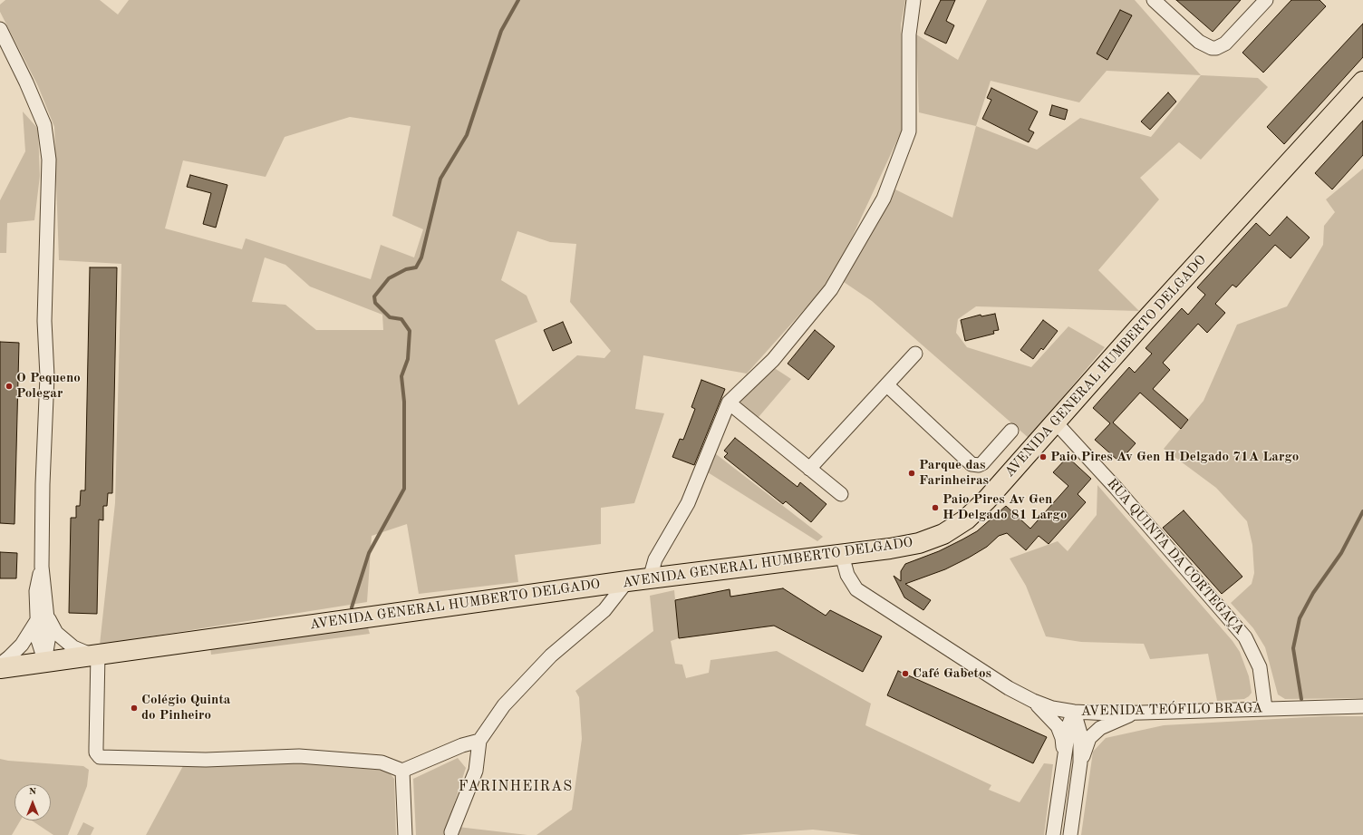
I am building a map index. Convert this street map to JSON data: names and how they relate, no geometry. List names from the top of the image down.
{
  "streets": {
    "main road": ["AVENIDA GENERAL HUMBERTO DELGADO"],
    "street": ["RUA QUINTA DA CORTEGAÇA", "AVENIDA TEÓFILO BRAGA"]
  },
  "crossings": [
    ["AVENIDA GENERAL HUMBERTO DELGADO", "RUA QUINTA DA CORTEGAÇA"],
    ["AVENIDA GENERAL HUMBERTO DELGADO", "AVENIDA TEÓFILO BRAGA"],
    ["RUA QUINTA DA CORTEGAÇA", "AVENIDA TEÓFILO BRAGA"]
  ],
  "districts": ["FARINHEIRAS"],
  "places": [
    "O Pequeno Polegar",
    "Paio Pires Av Gen H Delgado 71A Largo",
    "Parque das Farinheiras",
    "Paio Pires Av Gen H Delgado 81 Largo",
    "Café Gabetos",
    "Colégio Quinta do Pinheiro"
  ],
  "north": "top"
}
